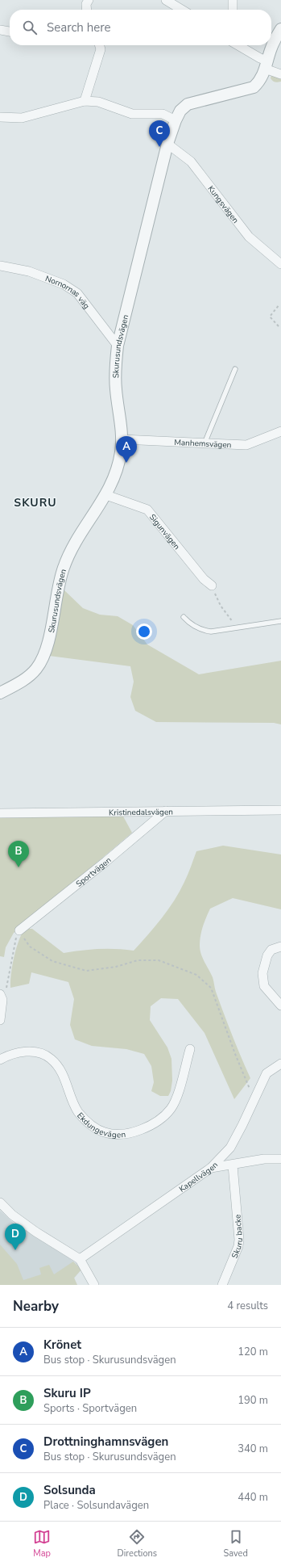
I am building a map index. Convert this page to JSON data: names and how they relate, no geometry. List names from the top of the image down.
{
  "streets": {
    "street": [
      "Kungsvägen",
      "Nornornas väg",
      "Skurusundsvägen",
      "Manhemsvägen",
      "Sigunvägen",
      "Kristinedalsvägen",
      "Sportvägen",
      "Ekdungevägen",
      "Kapellvägen",
      "Skuru backe"
    ]
  },
  "crossings": [
    ["Kungsvägen", "Skurusundsvägen"],
    ["Nornornas väg", "Skurusundsvägen"],
    ["Skurusundsvägen", "Manhemsvägen"],
    ["Skurusundsvägen", "Sigunvägen"],
    ["Kristinedalsvägen", "Sportvägen"]
  ],
  "districts": ["SKURU"],
  "page": {
    "search": "Search here",
    "pins": [
      "C",
      "A",
      "B",
      "D"
    ],
    "heading": ["Nearby", "4 results"],
    "list": [
      {
        "mark": "A",
        "name": "Krönet",
        "note": "Bus stop · Skurusundsvägen",
        "value": "120 m"
      },
      {
        "mark": "B",
        "name": "Skuru IP",
        "note": "Sports · Sportvägen",
        "value": "190 m"
      },
      {
        "mark": "C",
        "name": "Drottninghamnsvägen",
        "note": "Bus stop · Skurusundsvägen",
        "value": "340 m"
      },
      {
        "mark": "D",
        "name": "Solsunda",
        "note": "Place · Solsundavägen",
        "value": "440 m"
      }
    ],
    "nav": ["Map", "Directions", "Saved"]
  }
}
